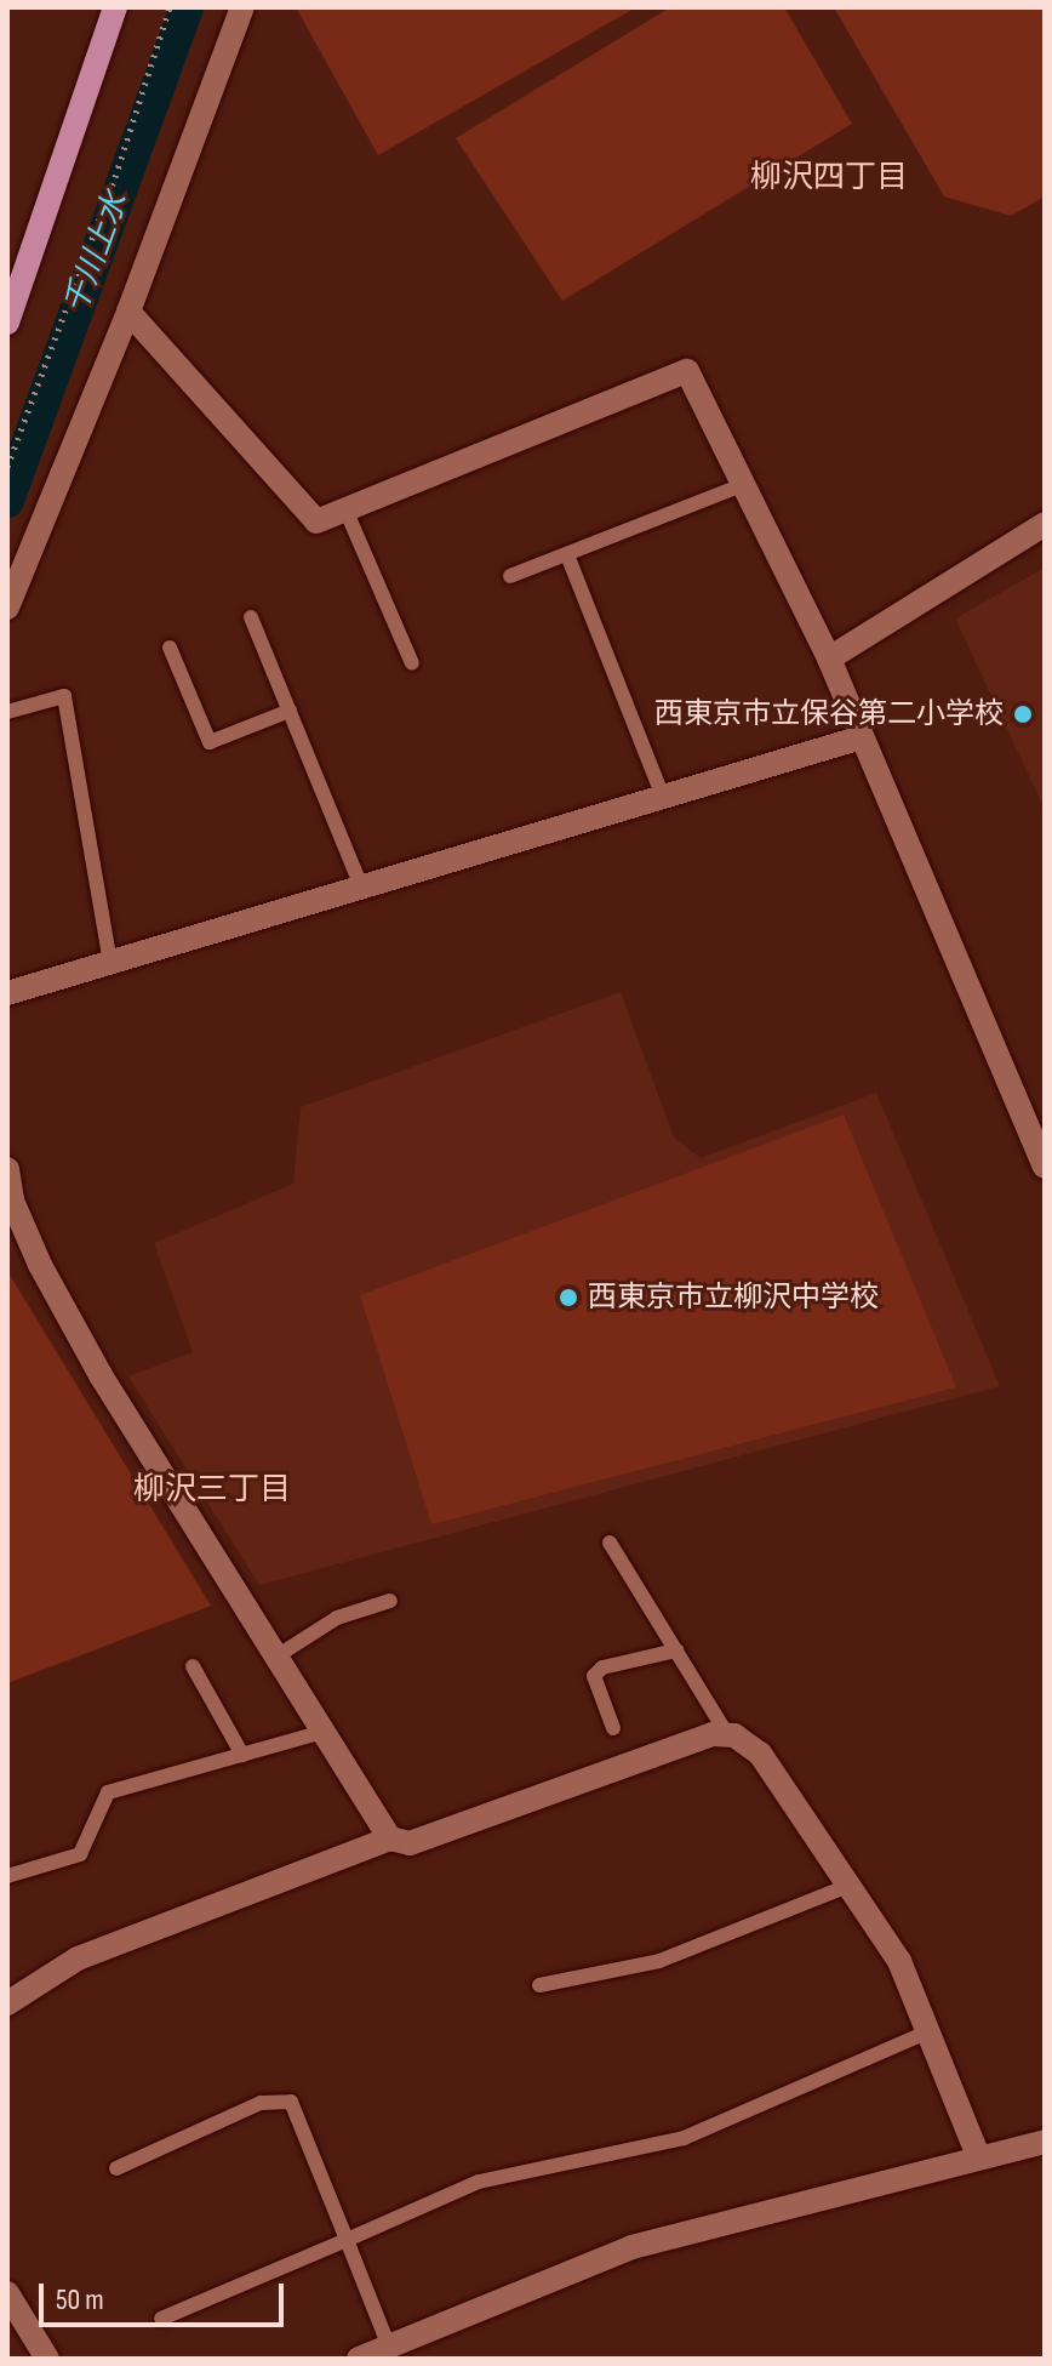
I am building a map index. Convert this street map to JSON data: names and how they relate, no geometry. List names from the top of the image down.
{
  "districts": ["柳沢四丁目", "柳沢三丁目"],
  "water": ["千川上水"],
  "places": ["西東京市立保谷第二小学校", "西東京市立柳沢中学校"],
  "scale_bar": "50 m"
}
